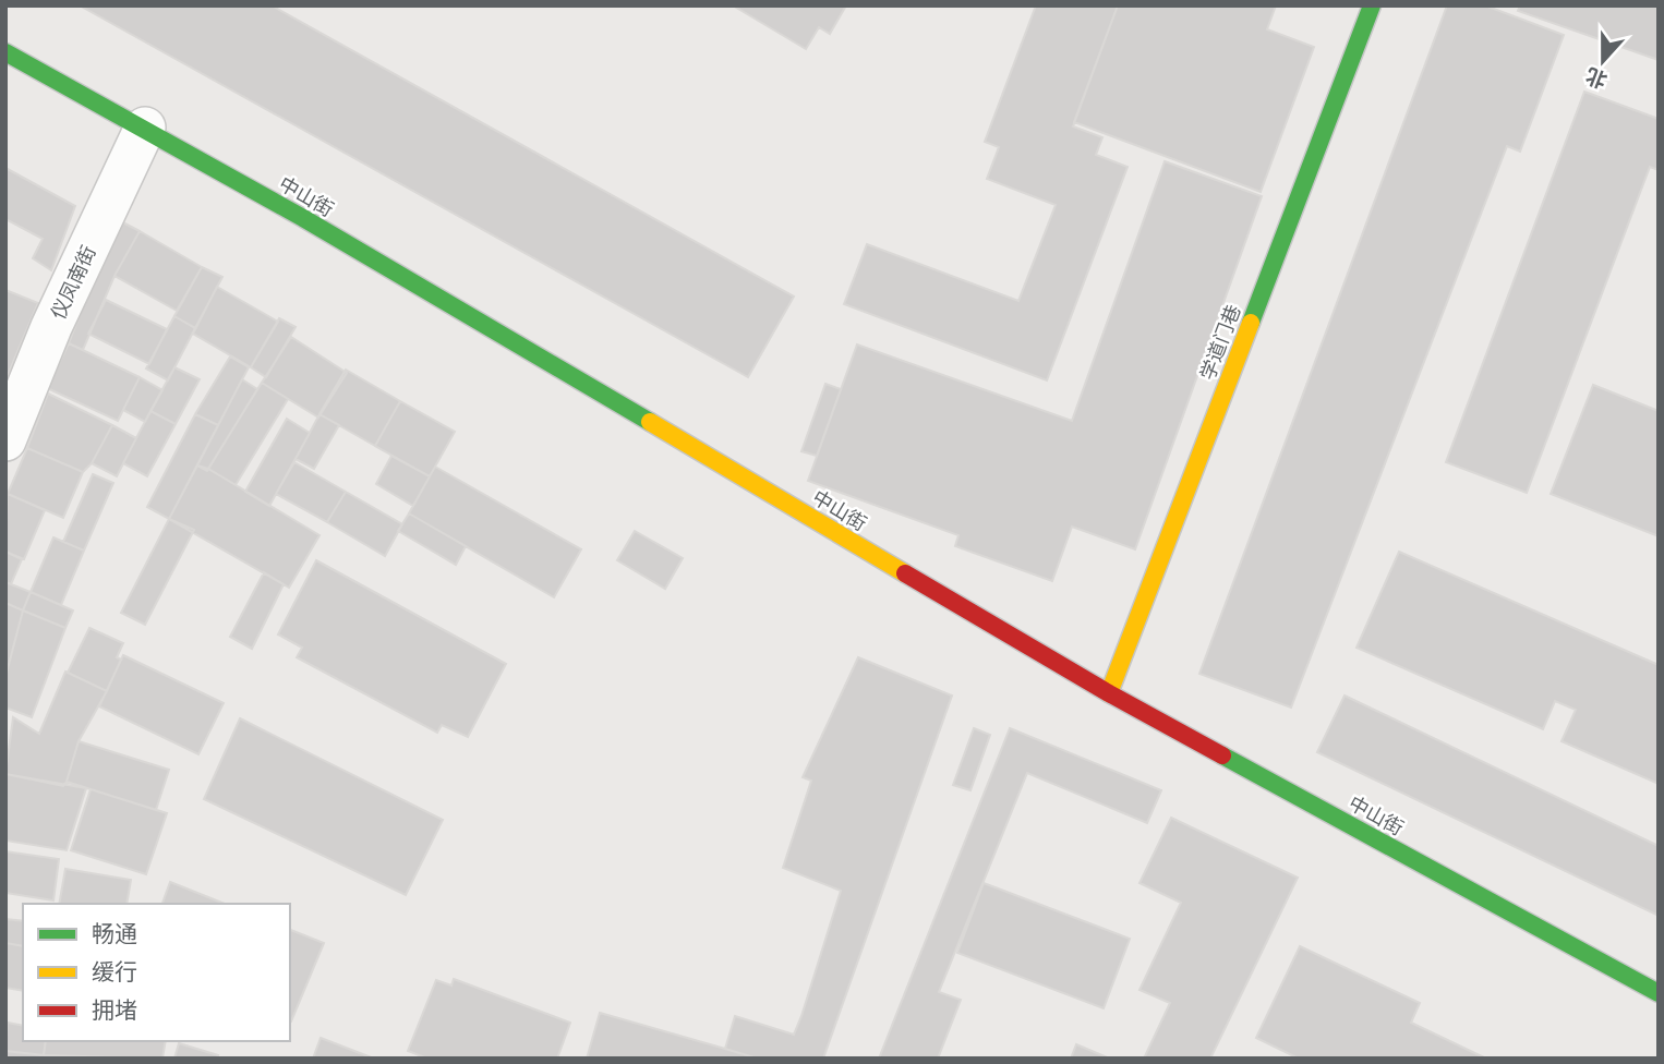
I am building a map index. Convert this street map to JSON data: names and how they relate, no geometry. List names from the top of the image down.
{
  "streets": {
    "street": ["中山街", "仪凤南街", "学道门巷"]
  },
  "crossings": [
    ["中山街", "仪凤南街"],
    ["中山街", "学道门巷"]
  ],
  "legend": ["畅通", "缓行", "拥堵"],
  "north": "bottom"
}
